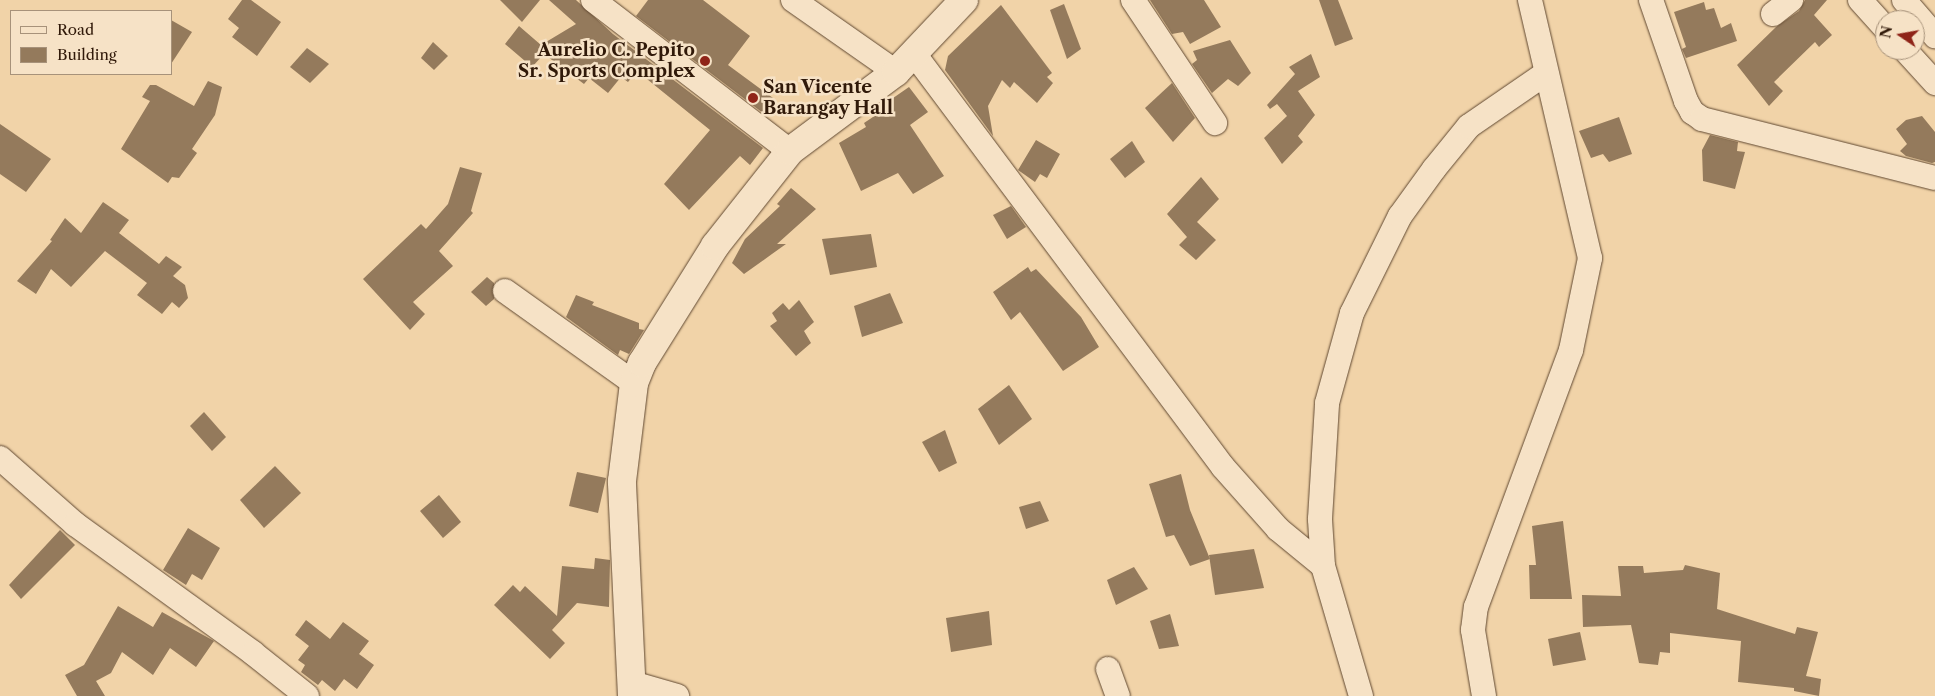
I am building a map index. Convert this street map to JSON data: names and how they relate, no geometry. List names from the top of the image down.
{
  "places": ["Aurelio C. Pepito Sr. Sports Complex", "San Vicente Barangay Hall"],
  "legend": ["Road", "Building"],
  "north": "left"
}
